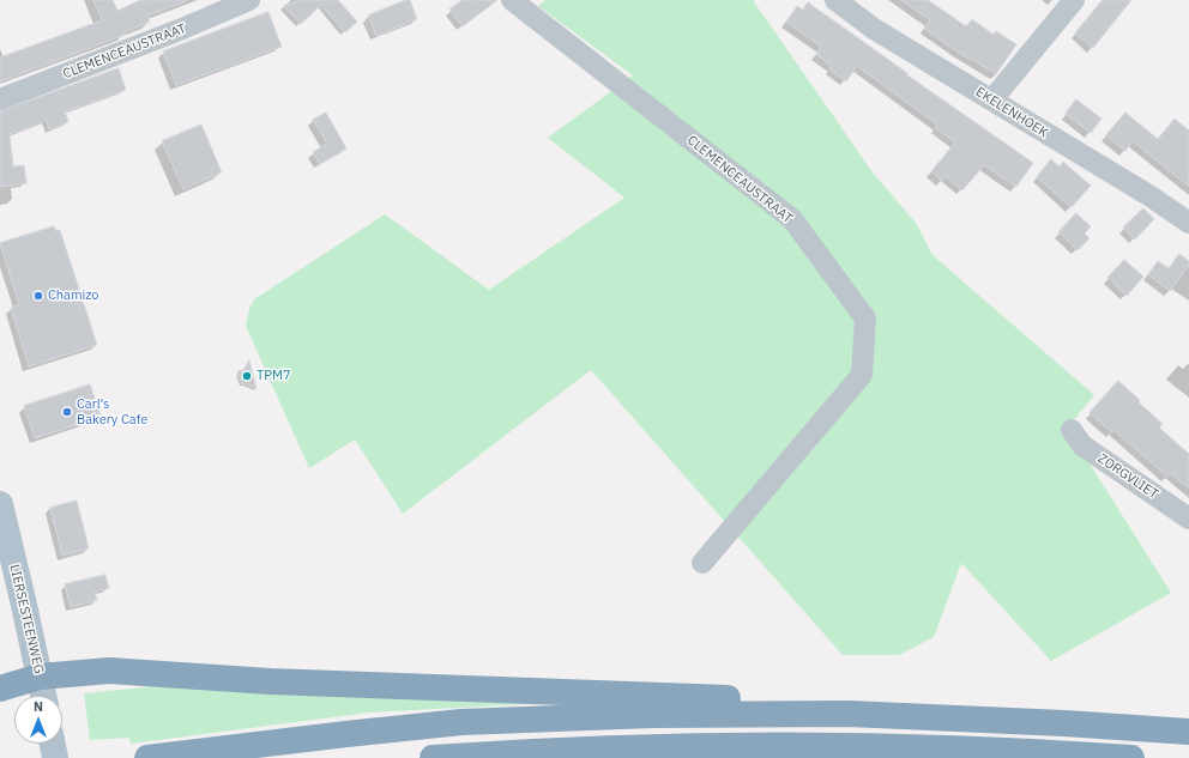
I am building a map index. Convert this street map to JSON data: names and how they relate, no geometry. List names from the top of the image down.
{
  "streets": {
    "main road": ["LIERSESTEENWEG"],
    "street": ["CLEMENCEAUSTRAAT", "EKELENHOEK", "ZORGVLIET"]
  },
  "places": ["Chamizo", "TPM7", "Carl’s Bakery Cafe"],
  "north": "top"
}
